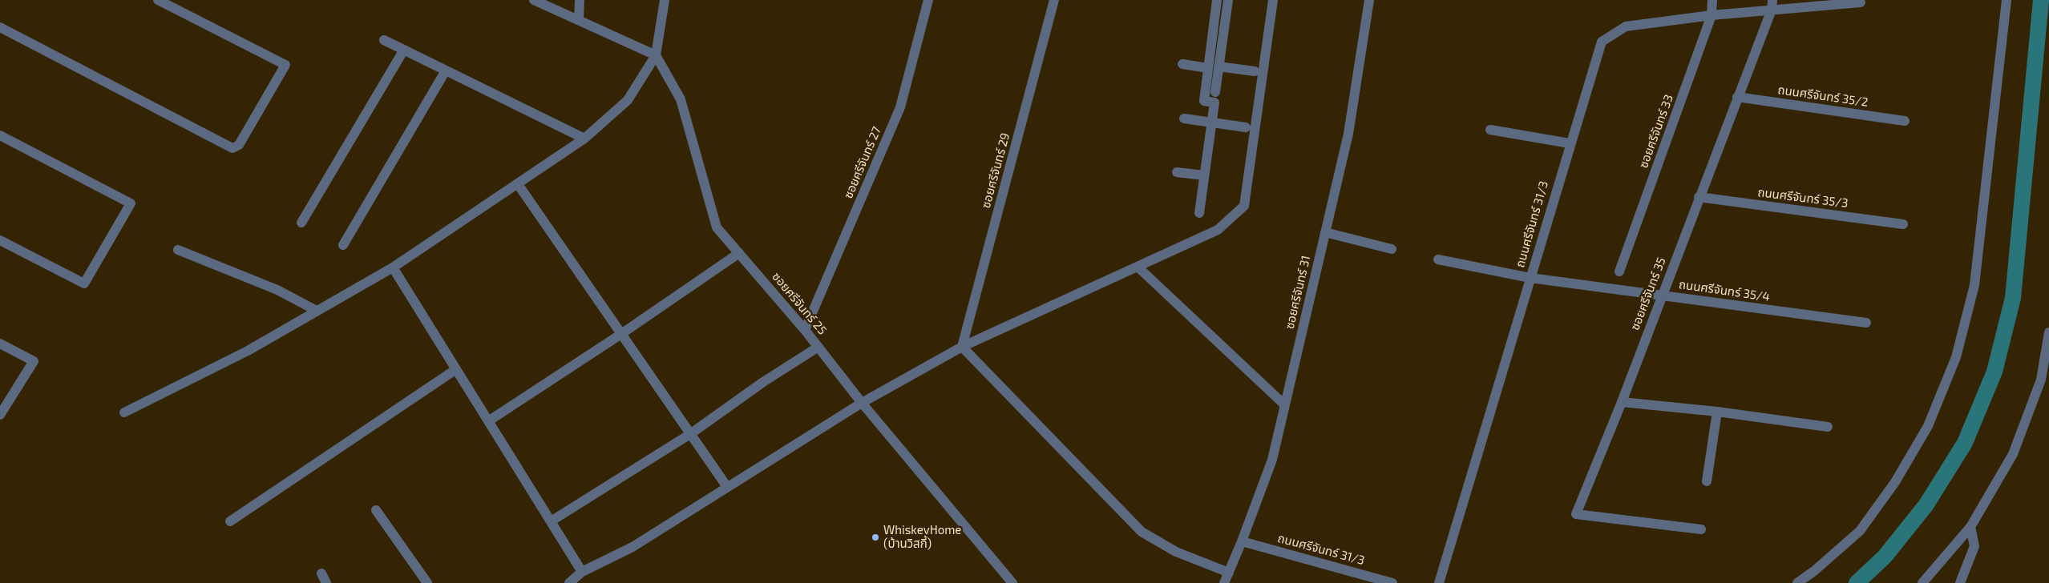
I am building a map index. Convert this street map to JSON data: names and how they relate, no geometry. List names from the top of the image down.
{
  "streets": {
    "street": [
      "ถนนศรีจันทร์ 35/2",
      "ซอยศรีจันทร์ 33",
      "ซอยศรีจันทร์ 27",
      "ซอยศรีจันทร์ 29",
      "ถนนศรีจันทร์ 35/3",
      "ถนนศรีจันทร์ 31/3",
      "ถนนศรีจันทร์ 35/4",
      "ซอยศรีจันทร์ 31",
      "ซอยศรีจันทร์ 35",
      "ซอยศรีจันทร์ 25"
    ]
  },
  "crossings": [
    ["ถนนศรีจันทร์ 35/2", "ซอยศรีจันทร์ 35"],
    ["ซอยศรีจันทร์ 33", "ถนนศรีจันทร์ 31/3"],
    ["ซอยศรีจันทร์ 27", "ซอยศรีจันทร์ 25"],
    ["ถนนศรีจันทร์ 35/3", "ซอยศรีจันทร์ 35"],
    ["ถนนศรีจันทร์ 31/3", "ถนนศรีจันทร์ 35/4"],
    ["ถนนศรีจันทร์ 31/3", "ซอยศรีจันทร์ 31"],
    ["ถนนศรีจันทร์ 31/3", "ซอยศรีจันทร์ 35"],
    ["ถนนศรีจันทร์ 35/4", "ซอยศรีจันทร์ 35"]
  ],
  "places": ["WhiskeyHome (บ้านวิสกี้)"]
}
